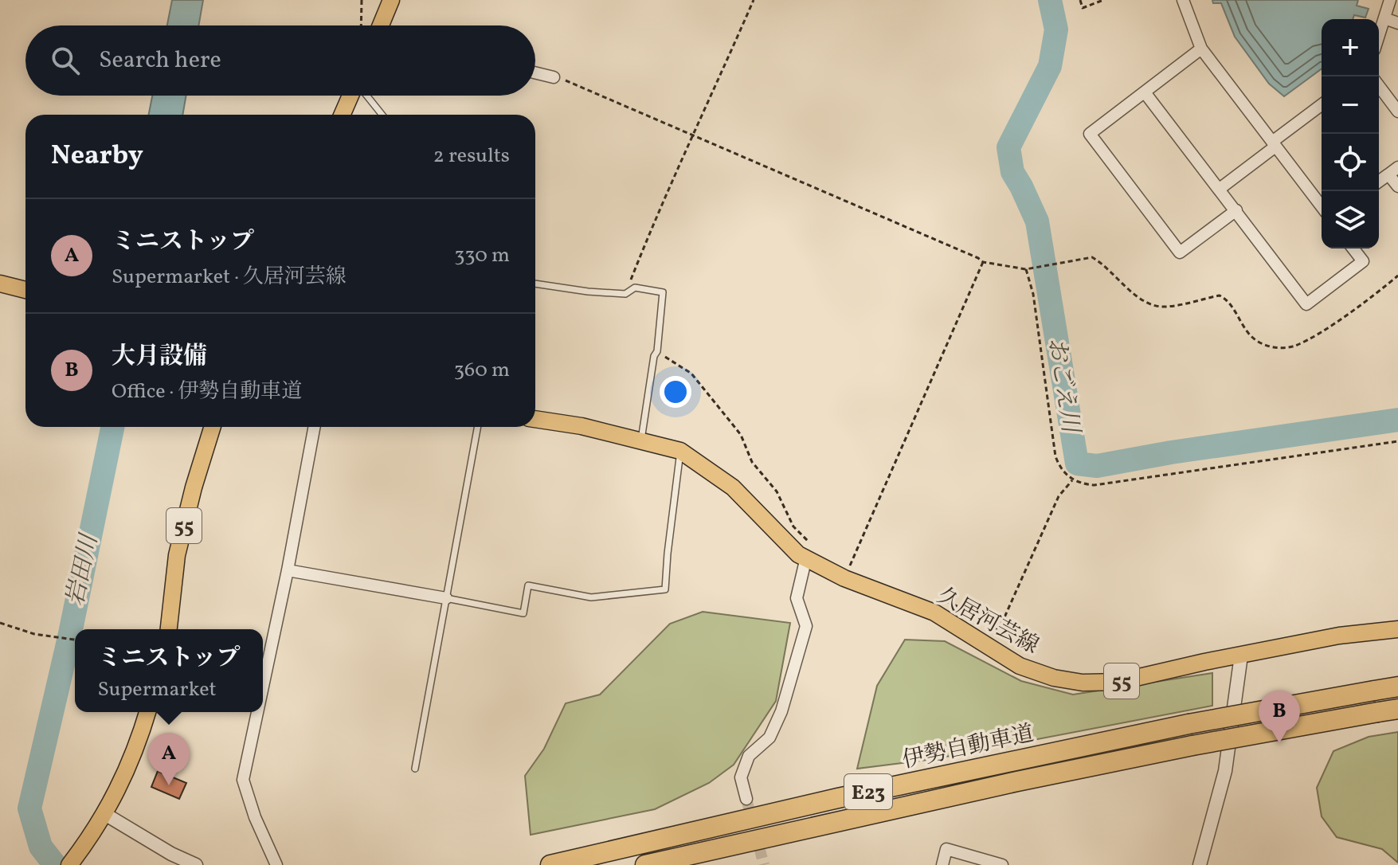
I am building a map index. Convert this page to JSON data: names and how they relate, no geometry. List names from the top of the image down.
{
  "streets": {
    "highway": ["伊勢自動車道", "E23"],
    "main road": ["55", "久居河芸線"]
  },
  "water": ["おごえ川", "岩田川"],
  "page": {
    "map_buttons": ["+", "−"],
    "search": "Search here",
    "heading": ["Nearby", "2 results"],
    "list": [
      {
        "mark": "A",
        "name": "ミニストップ",
        "note": "Supermarket · 久居河芸線",
        "value": "330 m"
      },
      {
        "mark": "B",
        "name": "大月設備",
        "note": "Office · 伊勢自動車道",
        "value": "360 m"
      }
    ],
    "popup": ["ミニストップ", "Supermarket"],
    "pins": ["B", "A"]
  }
}
